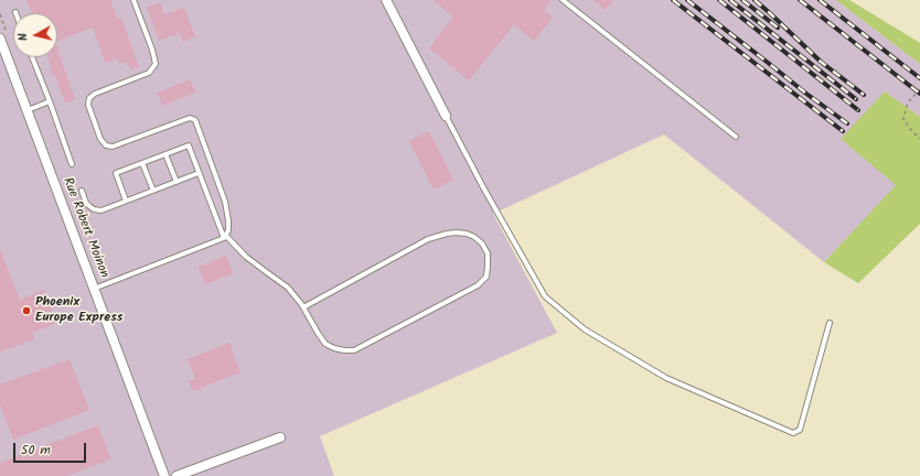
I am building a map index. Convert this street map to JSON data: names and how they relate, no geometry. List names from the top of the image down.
{
  "streets": {
    "street": ["Rue Robert Moinon"]
  },
  "places": ["Phoenix Europe Express"],
  "scale_bar": "50 m",
  "north": "left"
}
